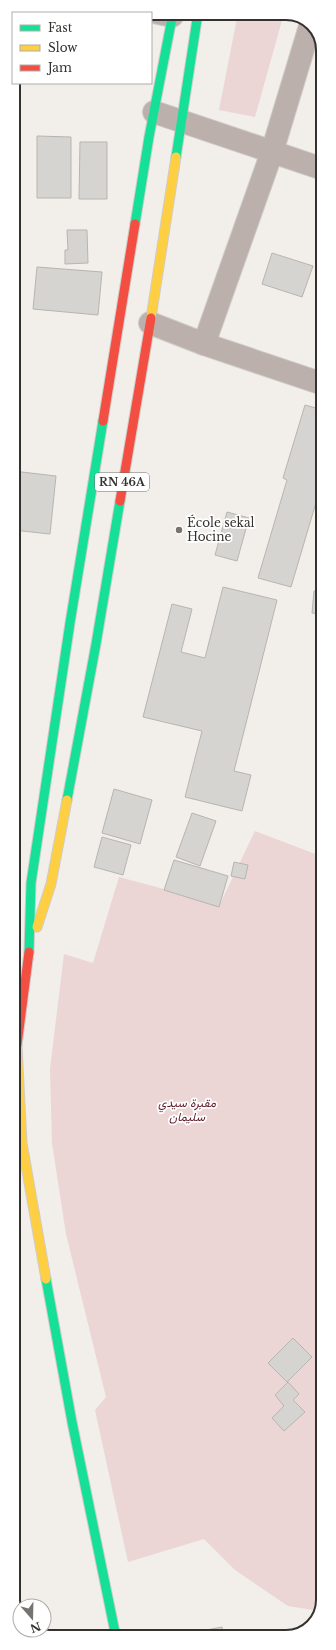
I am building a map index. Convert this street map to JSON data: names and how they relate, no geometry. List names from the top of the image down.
{
  "streets": {
    "main road": ["RN 46A"]
  },
  "parks": ["مقبرة سيدي سليمان"],
  "places": ["École sekal Hocine"],
  "legend": ["Fast", "Slow", "Jam"],
  "north": "bottom"
}
